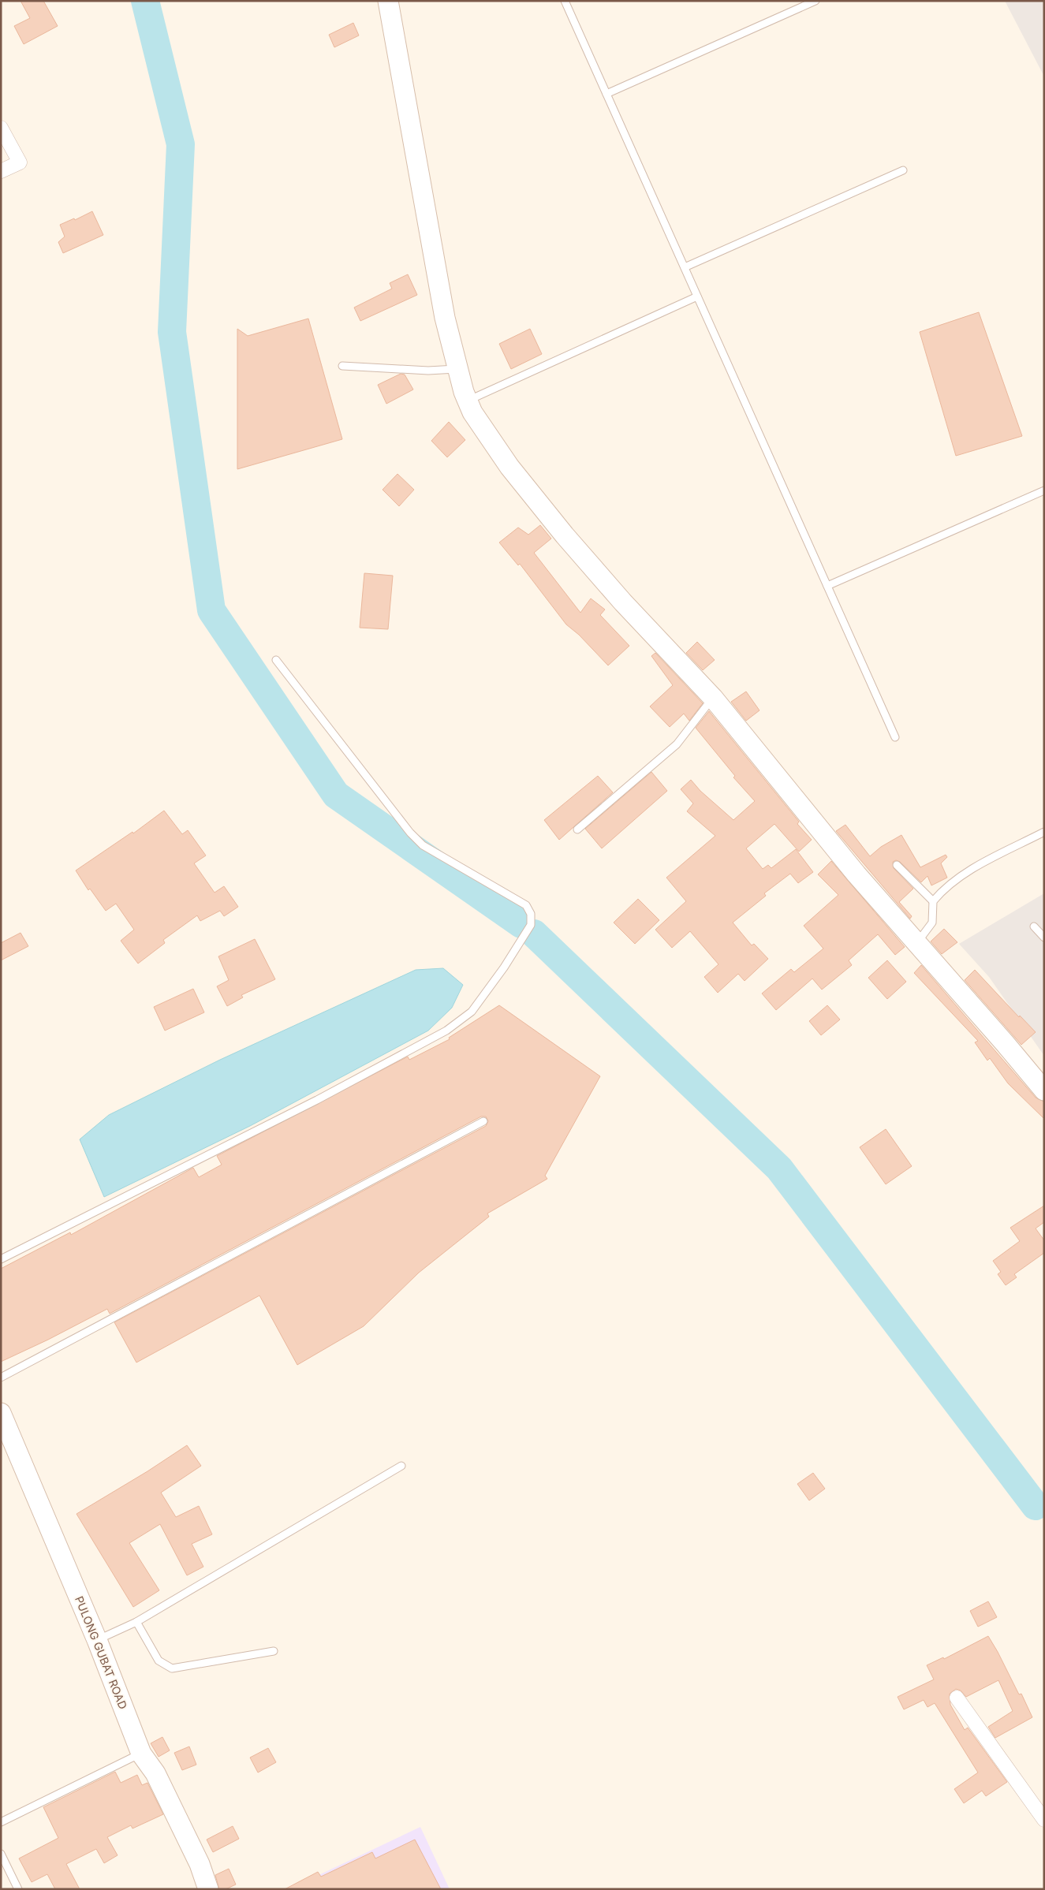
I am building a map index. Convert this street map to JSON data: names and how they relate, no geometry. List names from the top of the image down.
{
  "streets": {
    "street": ["PULONG GUBAT ROAD"]
  }
}
